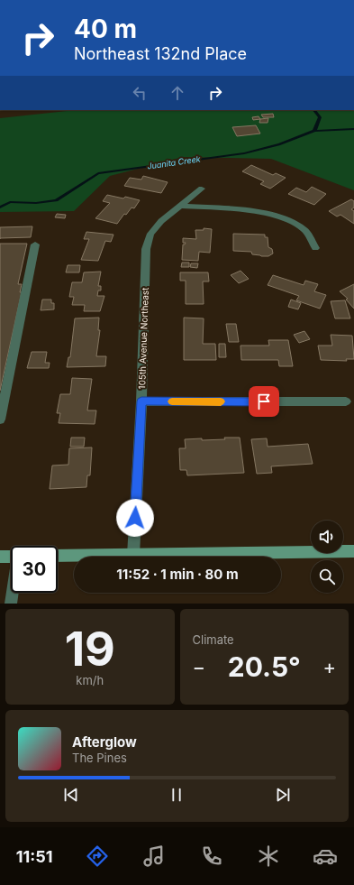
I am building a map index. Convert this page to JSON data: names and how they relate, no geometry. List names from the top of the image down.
{
  "streets": {
    "street": ["105th Avenue Northeast"]
  },
  "water": ["Juanita Creek"],
  "page": {
    "turn": ["40 m", "Northeast 132nd Place"],
    "limit": "30",
    "trip": "11:52 · 1 min · 80 m",
    "tile": [
      ["19", "km/h"],
      "Climate"
    ],
    "heat": ["−", "20.5°", "+"],
    "song": ["Afterglow", "The Pines"],
    "tabs": "11:51"
  }
}
